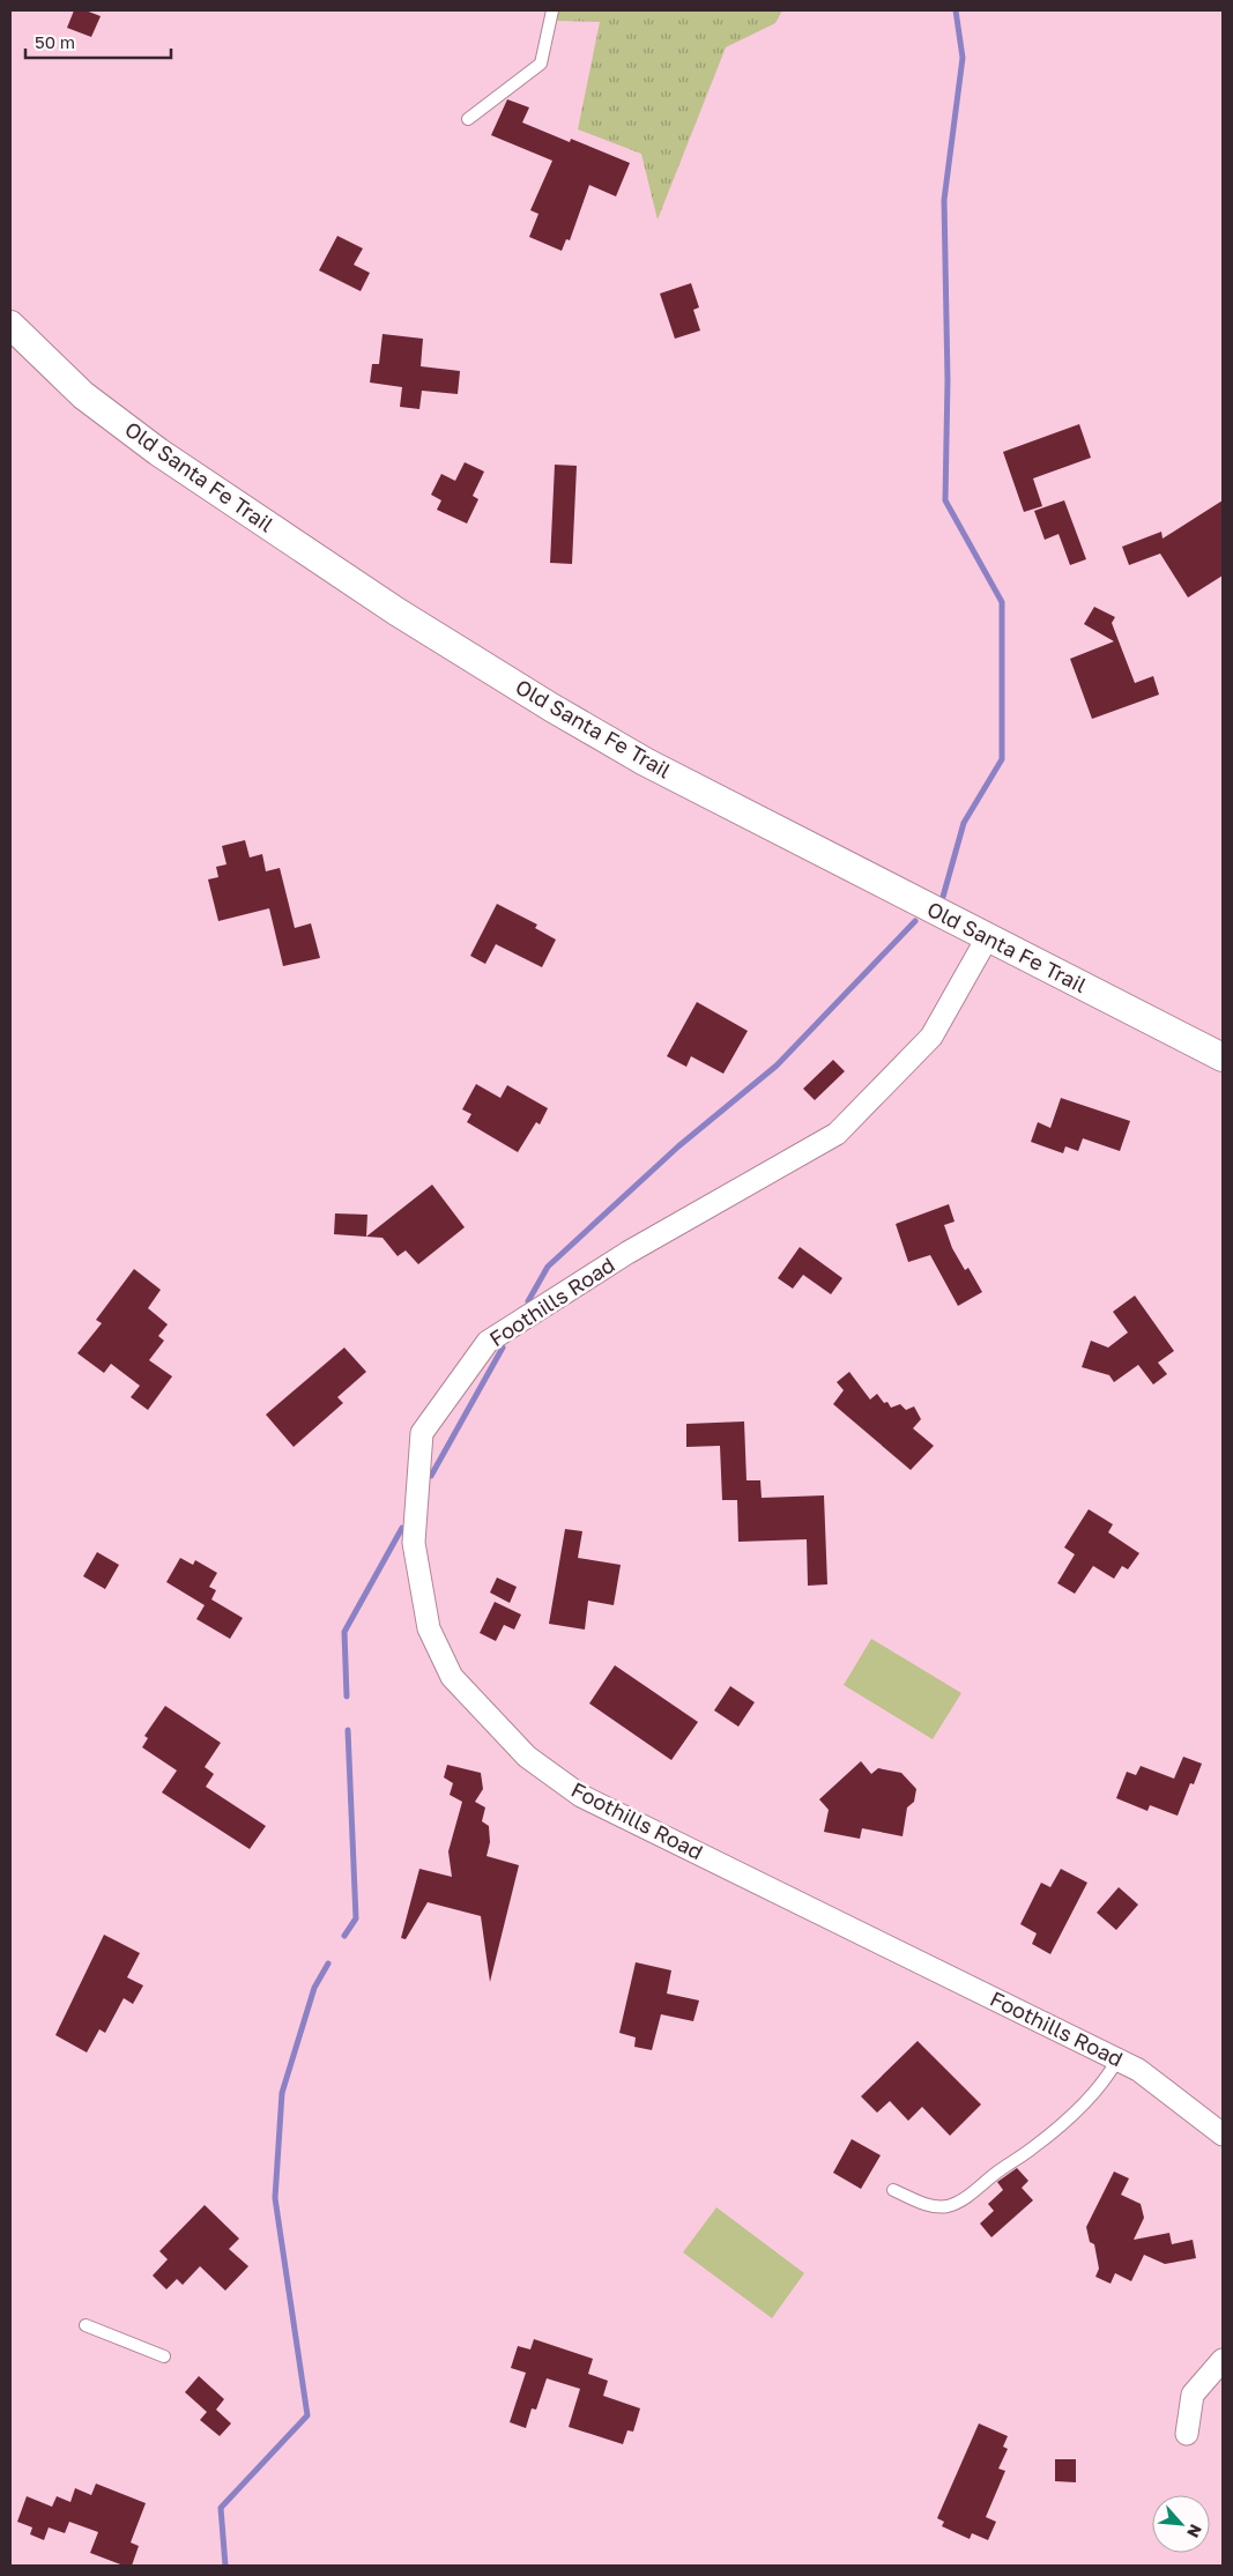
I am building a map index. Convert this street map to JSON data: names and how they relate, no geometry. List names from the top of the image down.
{
  "streets": {
    "street": ["Old Santa Fe Trail", "Foothills Road"]
  },
  "crossings": [
    ["Old Santa Fe Trail", "Foothills Road"]
  ],
  "scale_bar": "50 m",
  "north": "bottom right"
}
